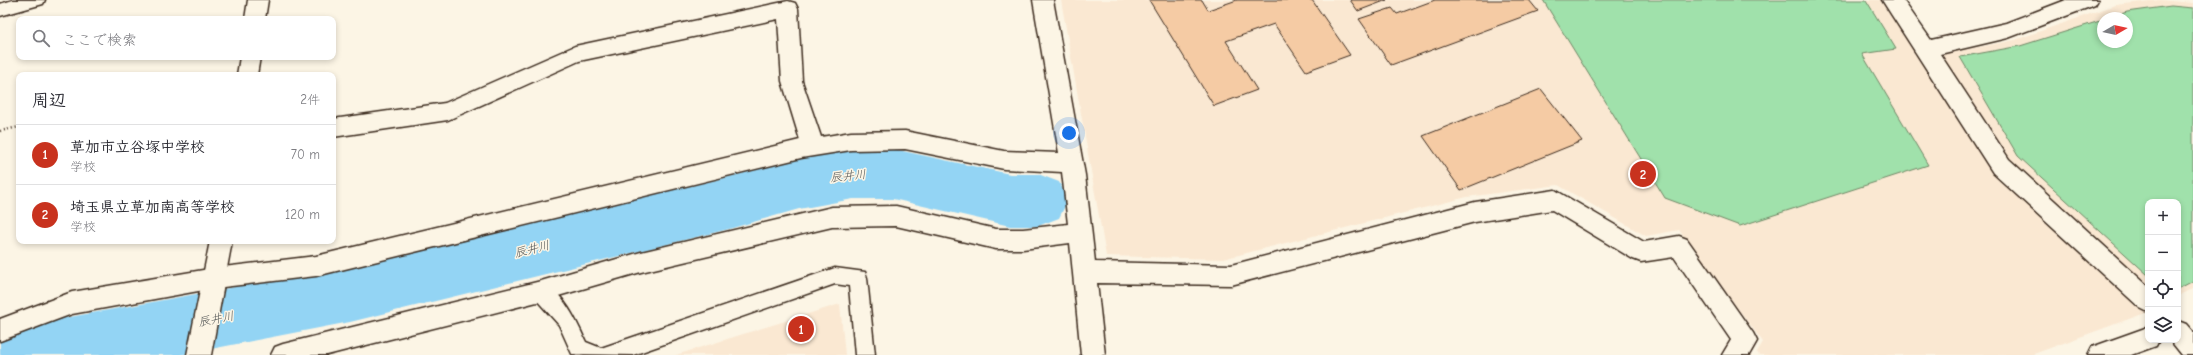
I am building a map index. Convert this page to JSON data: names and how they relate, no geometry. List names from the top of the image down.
{
  "water": ["辰井川"],
  "north": "right",
  "page": {
    "search": "ここで検索",
    "heading": ["周辺", "2件"],
    "list": [
      {
        "mark": "1",
        "name": "草加市立谷塚中学校",
        "note": "学校",
        "value": "70 m"
      },
      {
        "mark": "2",
        "name": "埼玉県立草加南高等学校",
        "note": "学校",
        "value": "120 m"
      }
    ],
    "pins": ["2", "1"],
    "map_buttons": ["+", "−"]
  }
}
